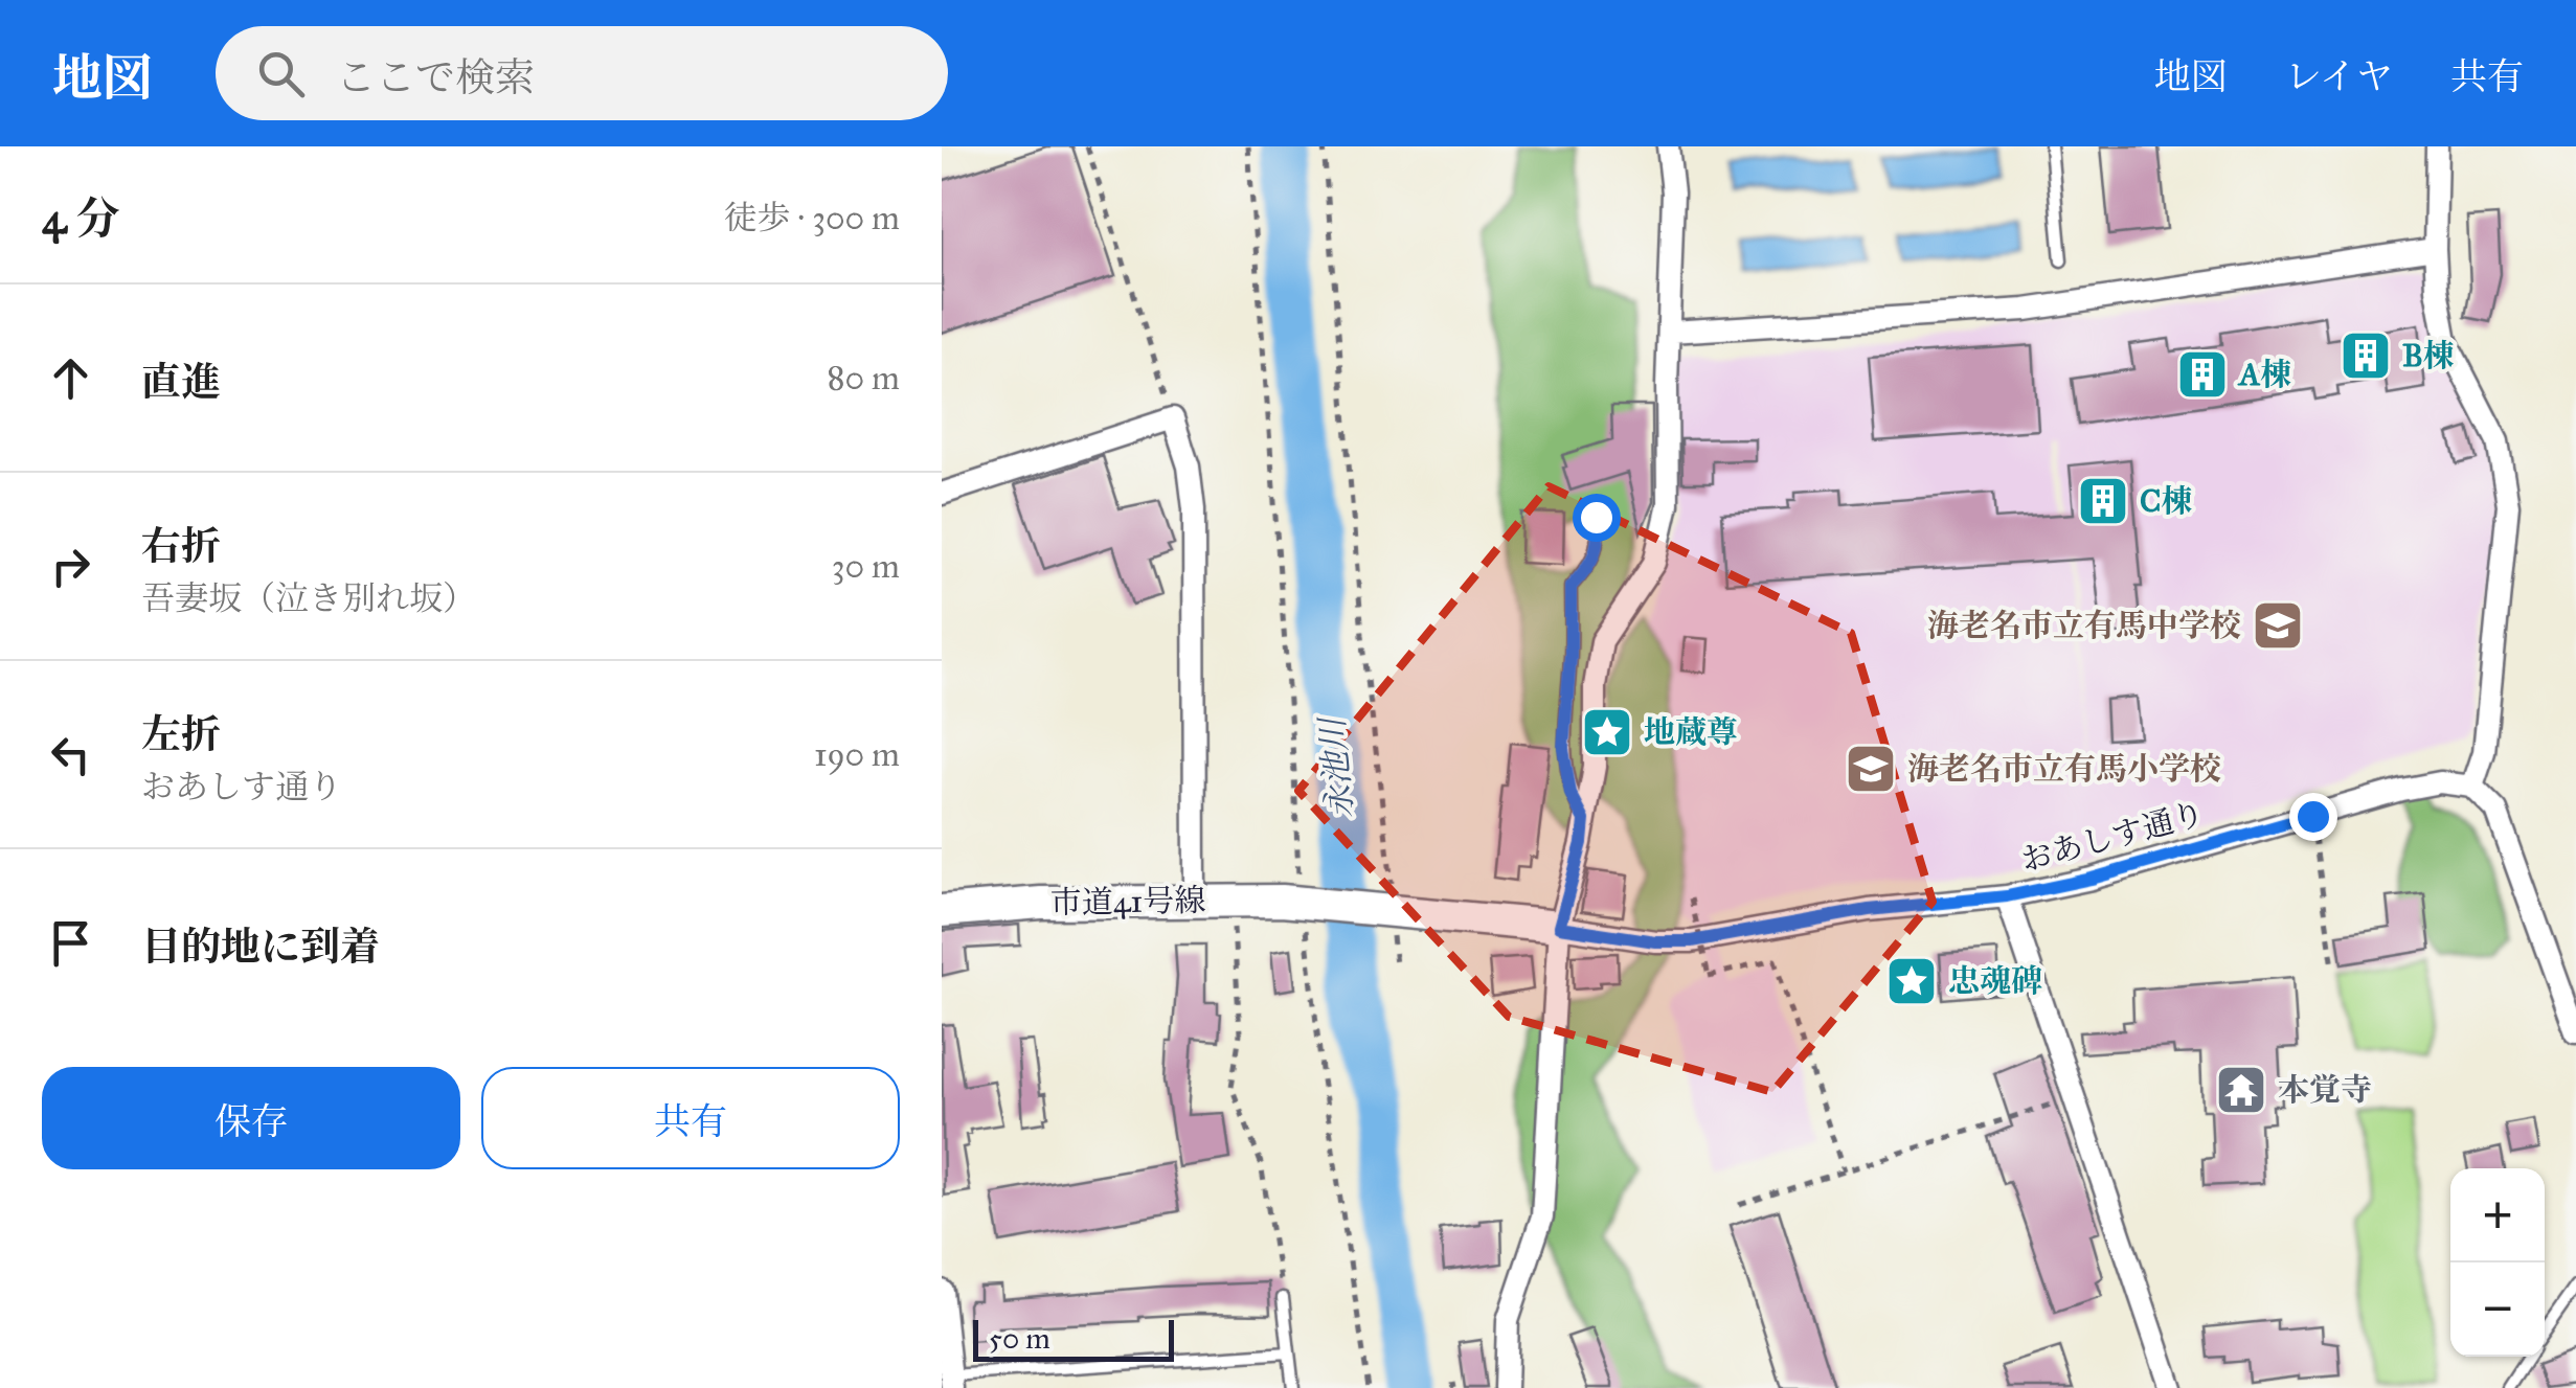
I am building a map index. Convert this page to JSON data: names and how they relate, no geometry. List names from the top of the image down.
{
  "streets": {
    "street": ["おあしす通り", "市道41号線"]
  },
  "water": ["永池川"],
  "places": {
    "building": ["B棟", "A棟", "C棟"],
    "school or university": ["海老名市立有馬中学校", "海老名市立有馬小学校"],
    "place": ["地蔵尊", "忠魂碑"],
    "temple": ["本覚寺"]
  },
  "scale_bar": "50 m",
  "page": {
    "header": "地図",
    "search": "ここで検索",
    "nav": ["地図", "レイヤ", "共有"],
    "heading": ["4 分", "徒歩 · 300 m"],
    "list": [
      ["直進", "80 m"],
      ["右折", "吾妻坂（泣き別れ坂）", "30 m"],
      ["左折", "おあしす通り", "190 m"],
      "目的地に到着"
    ],
    "buttons": ["保存", "共有"],
    "map_buttons": ["+", "−"],
    "scale": "50 m"
  }
}
